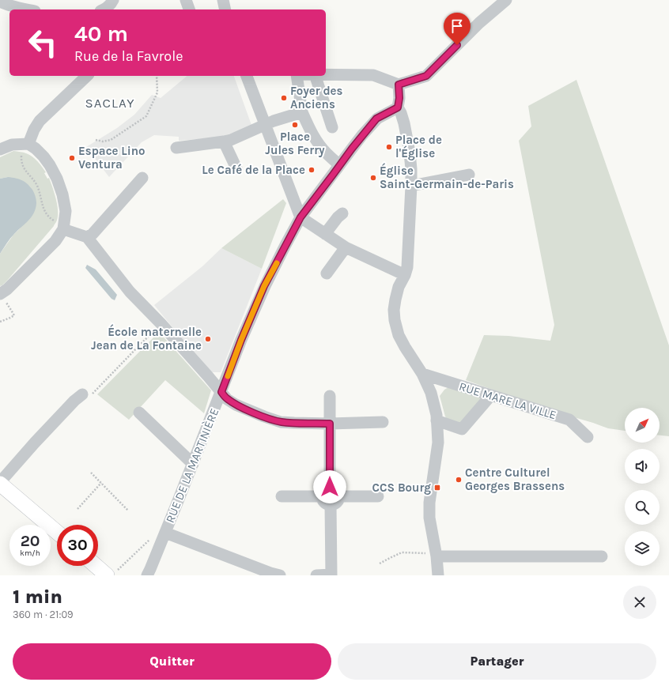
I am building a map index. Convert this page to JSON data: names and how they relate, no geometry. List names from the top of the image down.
{
  "streets": {
    "street": ["RUE MARE LA VILLE", "RUE DE LA MARTINIÈRE"]
  },
  "districts": ["SACLAY"],
  "places": {
    "other": [
      "Foyer des Anciens",
      "Place Jules Ferry",
      "Place de l'Église",
      "Espace Lino Ventura",
      "Le Café de la Place",
      "Église Saint-Germain-de-Paris",
      "École maternelle Jean de La Fontaine",
      "Centre Culturel Georges Brassens"
    ],
    "transit": ["CCS Bourg"]
  },
  "north": "top right",
  "page": {
    "turn": ["40 m", "Rue de la Favrole"],
    "speed": "20 km/h",
    "limit": "30",
    "heading": ["1 min", "360 m · 21:09"],
    "buttons": ["Quitter", "Partager"]
  }
}
